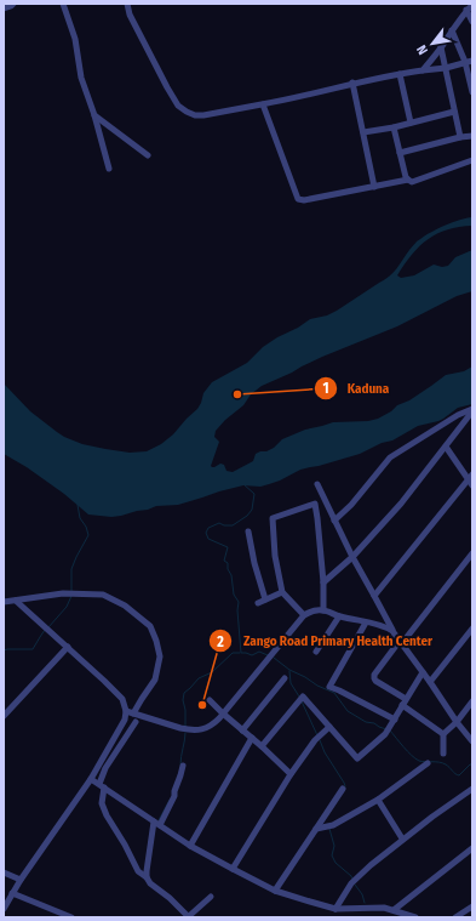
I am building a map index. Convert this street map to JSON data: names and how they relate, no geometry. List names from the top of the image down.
{
  "places": ["Kaduna", "Zango Road Primary Health Center"],
  "north": "bottom left"
}
